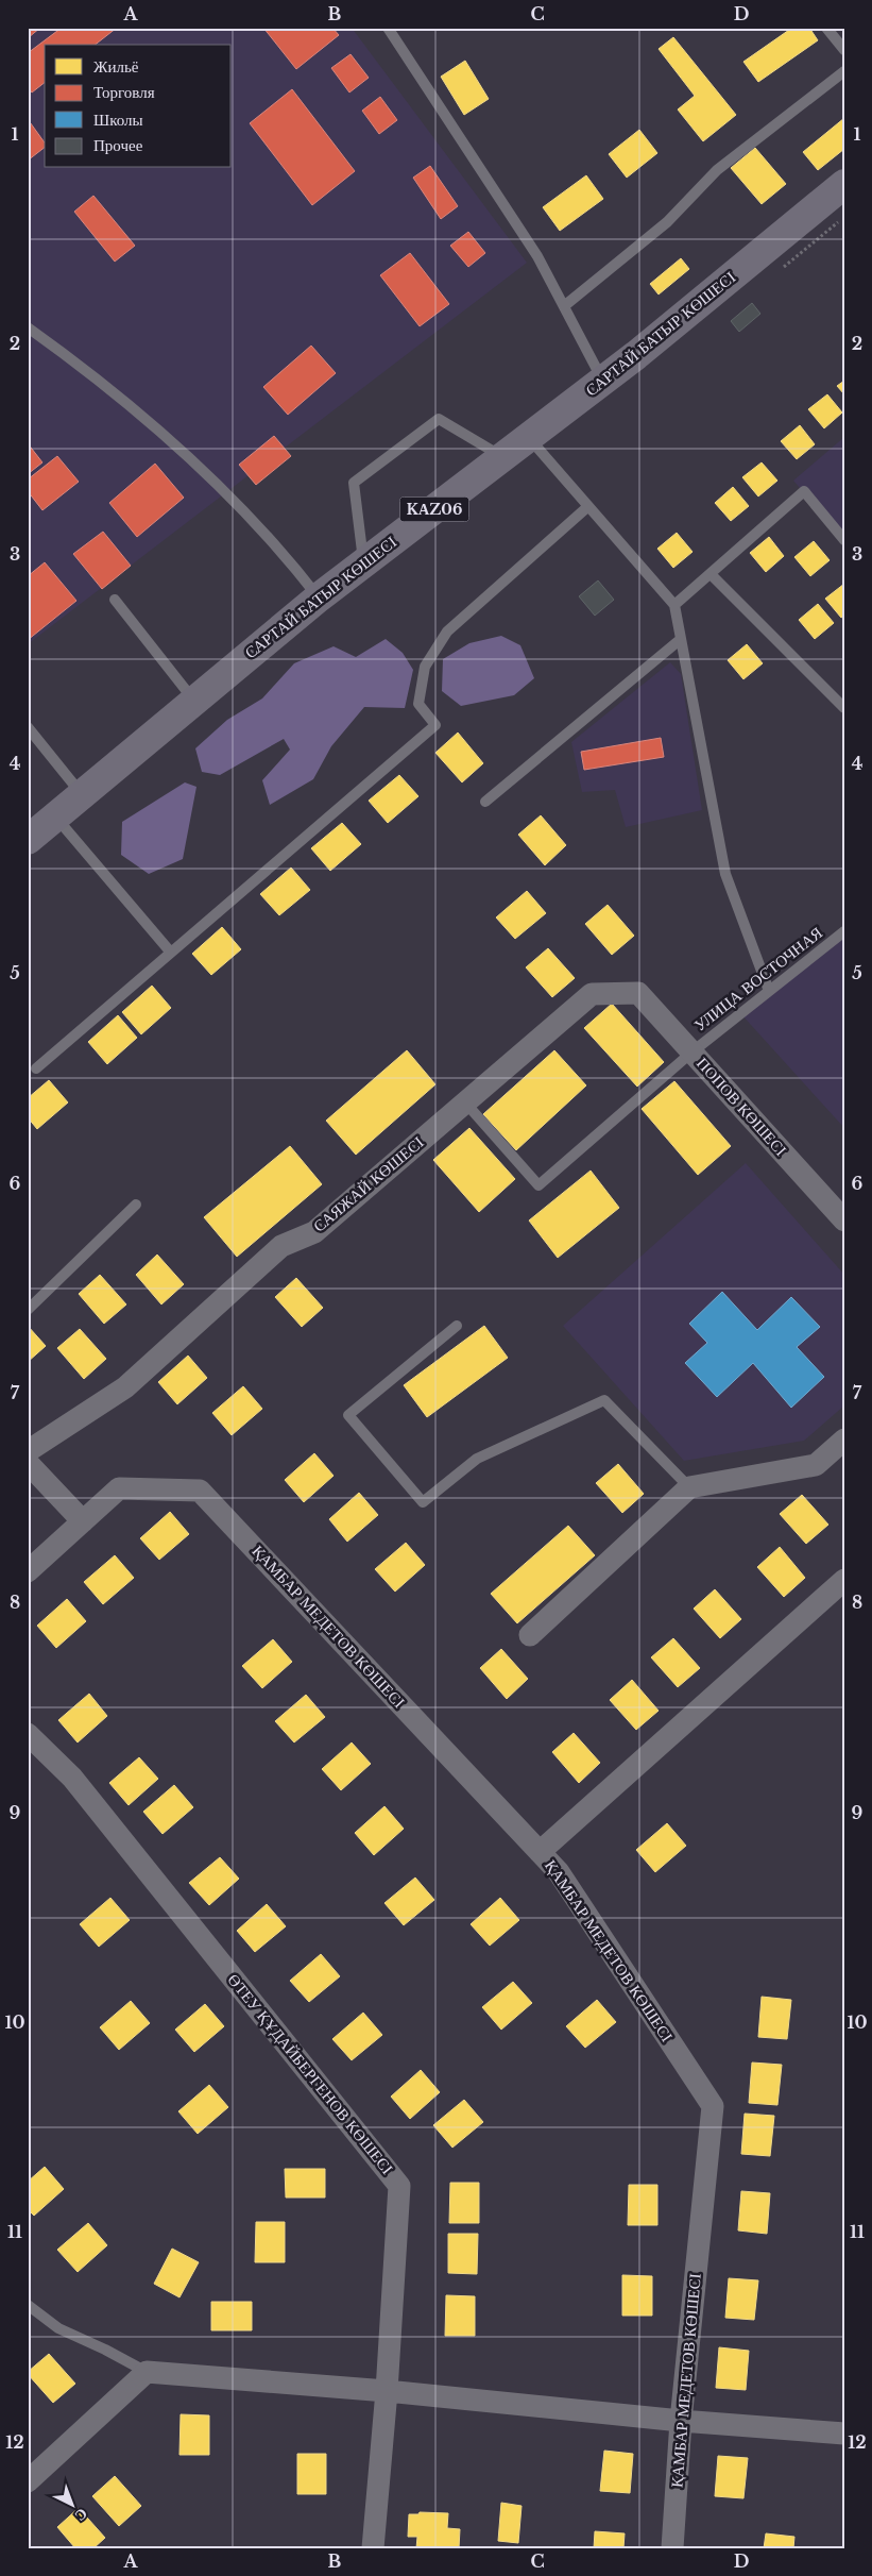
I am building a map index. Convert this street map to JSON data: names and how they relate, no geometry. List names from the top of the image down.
{
  "streets": {
    "highway": ["САРТАЙ БАТЫР КӨШЕСІ", "KАZ06"],
    "street": [
      "ПОПОВ КӨШЕСІ",
      "САЯЖАЙ КӨШЕСІ",
      "ҚАМБАР МЕДЕТОВ КӨШЕСІ",
      "ӨТЕУ ҚҰДАЙБЕРГЕНОВ КӨШЕСІ"
    ],
    "lane": ["УЛИЦА ВОСТОЧНАЯ"]
  },
  "crossings": [
    ["УЛИЦА ВОСТОЧНАЯ", "ПОПОВ КӨШЕСІ"],
    ["УЛИЦА ВОСТОЧНАЯ", "САЯЖАЙ КӨШЕСІ"],
    ["ПОПОВ КӨШЕСІ", "САЯЖАЙ КӨШЕСІ"]
  ],
  "legend": [
    "Жильё",
    "Торговля",
    "Школы",
    "Прочее"
  ],
  "north": "bottom right",
  "grid": {
    "columns": [
      "A",
      "B",
      "C",
      "D"
    ],
    "rows": [
      "1",
      "2",
      "3",
      "4",
      "5",
      "6",
      "7",
      "8",
      "9",
      "10",
      "11",
      "12"
    ]
  }
}
